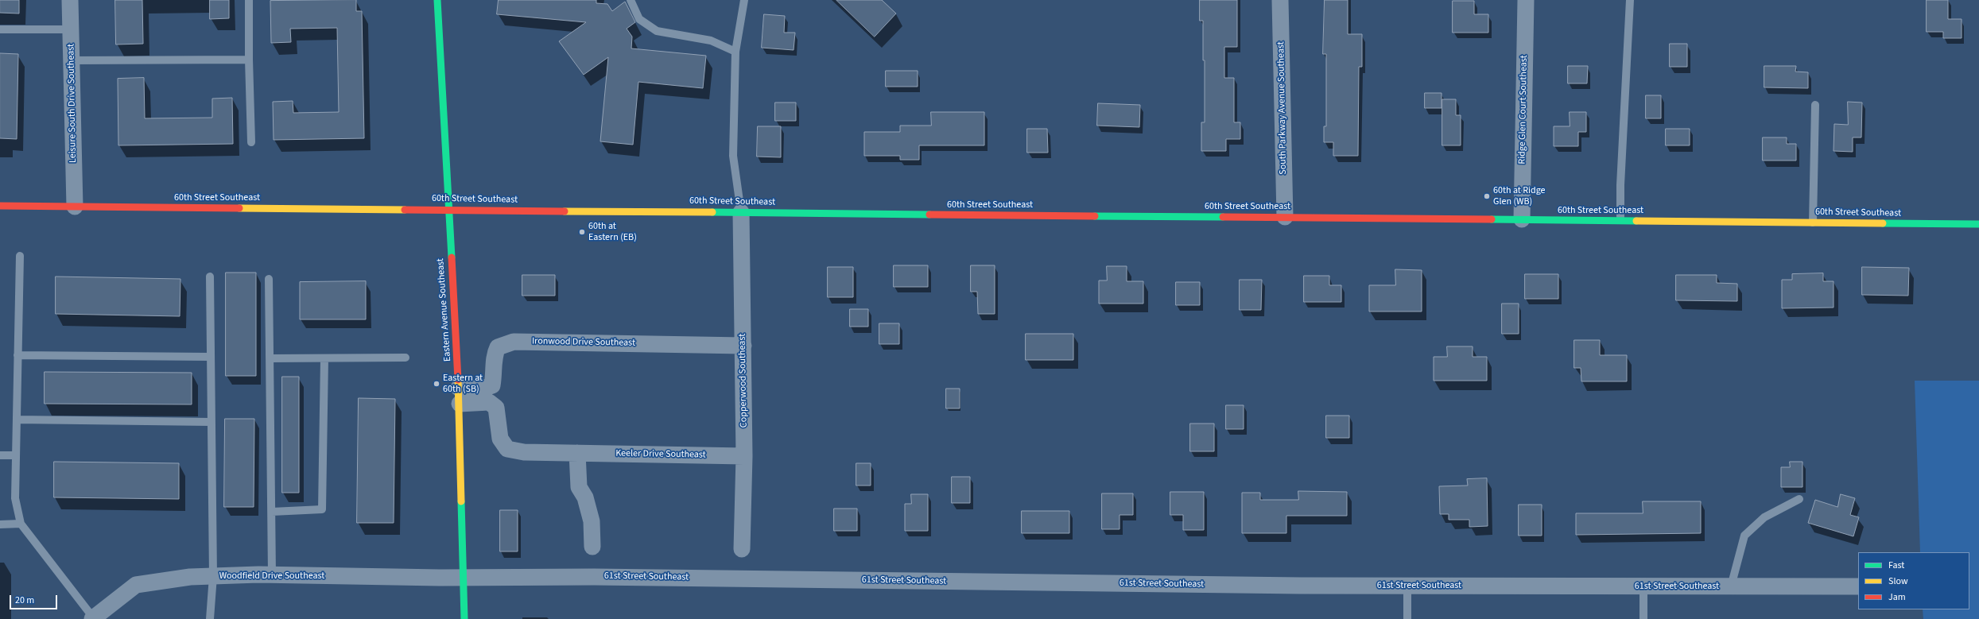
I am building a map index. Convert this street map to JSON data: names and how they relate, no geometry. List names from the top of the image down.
{
  "streets": {
    "main road": ["60th Street Southeast", "Eastern Avenue Southeast"],
    "street": [
      "Leisure South Drive Southeast",
      "South Parkway Avenue Southeast",
      "Ridge Glen Court Southeast",
      "Ironwood Drive Southeast",
      "Copperwood Southeast",
      "Keeler Drive Southeast",
      "Woodfield Drive Southeast",
      "61st Street Southeast"
    ]
  },
  "crossings": [
    ["Leisure South Drive Southeast", "60th Street Southeast"],
    ["South Parkway Avenue Southeast", "60th Street Southeast"],
    ["Ridge Glen Court Southeast", "60th Street Southeast"],
    ["60th Street Southeast", "Eastern Avenue Southeast"],
    ["60th Street Southeast", "Copperwood Southeast"],
    ["Eastern Avenue Southeast", "Ironwood Drive Southeast"],
    ["Eastern Avenue Southeast", "Keeler Drive Southeast"],
    ["Eastern Avenue Southeast", "Woodfield Drive Southeast"],
    ["Eastern Avenue Southeast", "61st Street Southeast"],
    ["Ironwood Drive Southeast", "Copperwood Southeast"],
    ["Ironwood Drive Southeast", "Keeler Drive Southeast"],
    ["Copperwood Southeast", "Keeler Drive Southeast"],
    ["Woodfield Drive Southeast", "61st Street Southeast"]
  ],
  "places": ["60th at Ridge Glen (WB)", "60th at Eastern (EB)", "Eastern at 60th (SB)"],
  "legend": ["Fast", "Slow", "Jam"],
  "scale_bar": "20 m"
}
